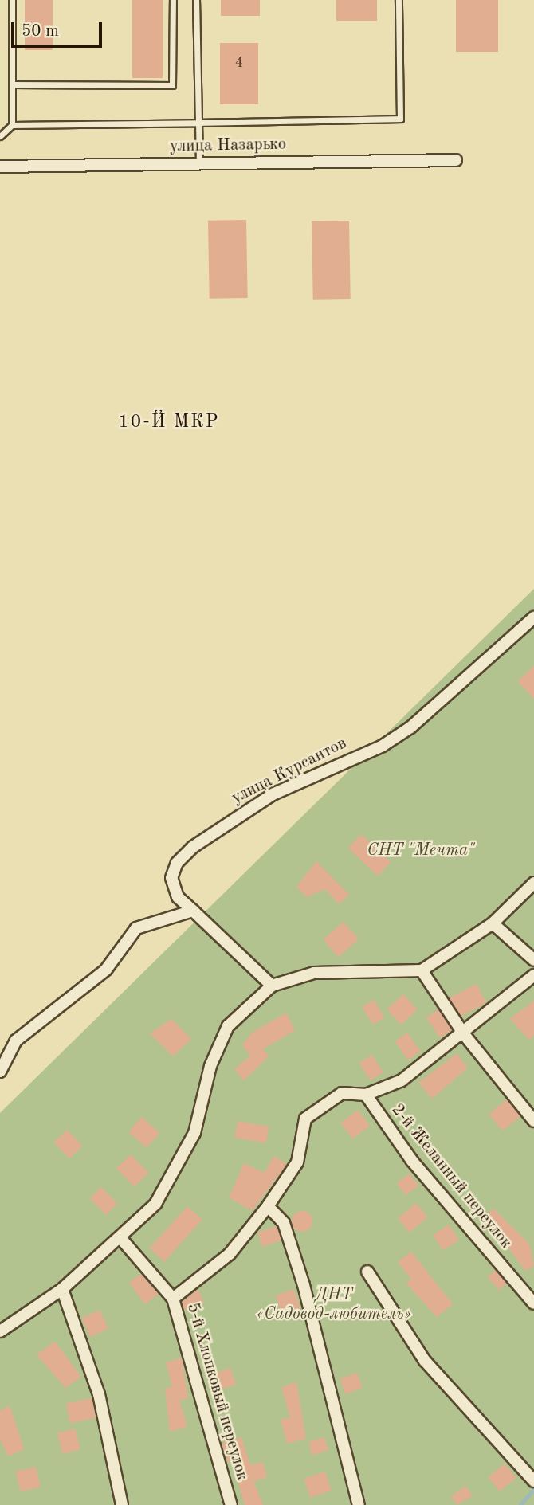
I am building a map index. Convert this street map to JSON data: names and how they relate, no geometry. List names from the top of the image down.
{
  "streets": {
    "street": [
      "улица Назарько",
      "улица Курсантов",
      "2-й Желанный переулок",
      "5-й Хлопковый переулок"
    ]
  },
  "districts": ["10-Й МКР"],
  "parks": ["СНТ \"Мечта\"", "ДНТ «Садовод-любитель»"],
  "house_numbers": ["4"],
  "scale_bar": "50 m"
}
